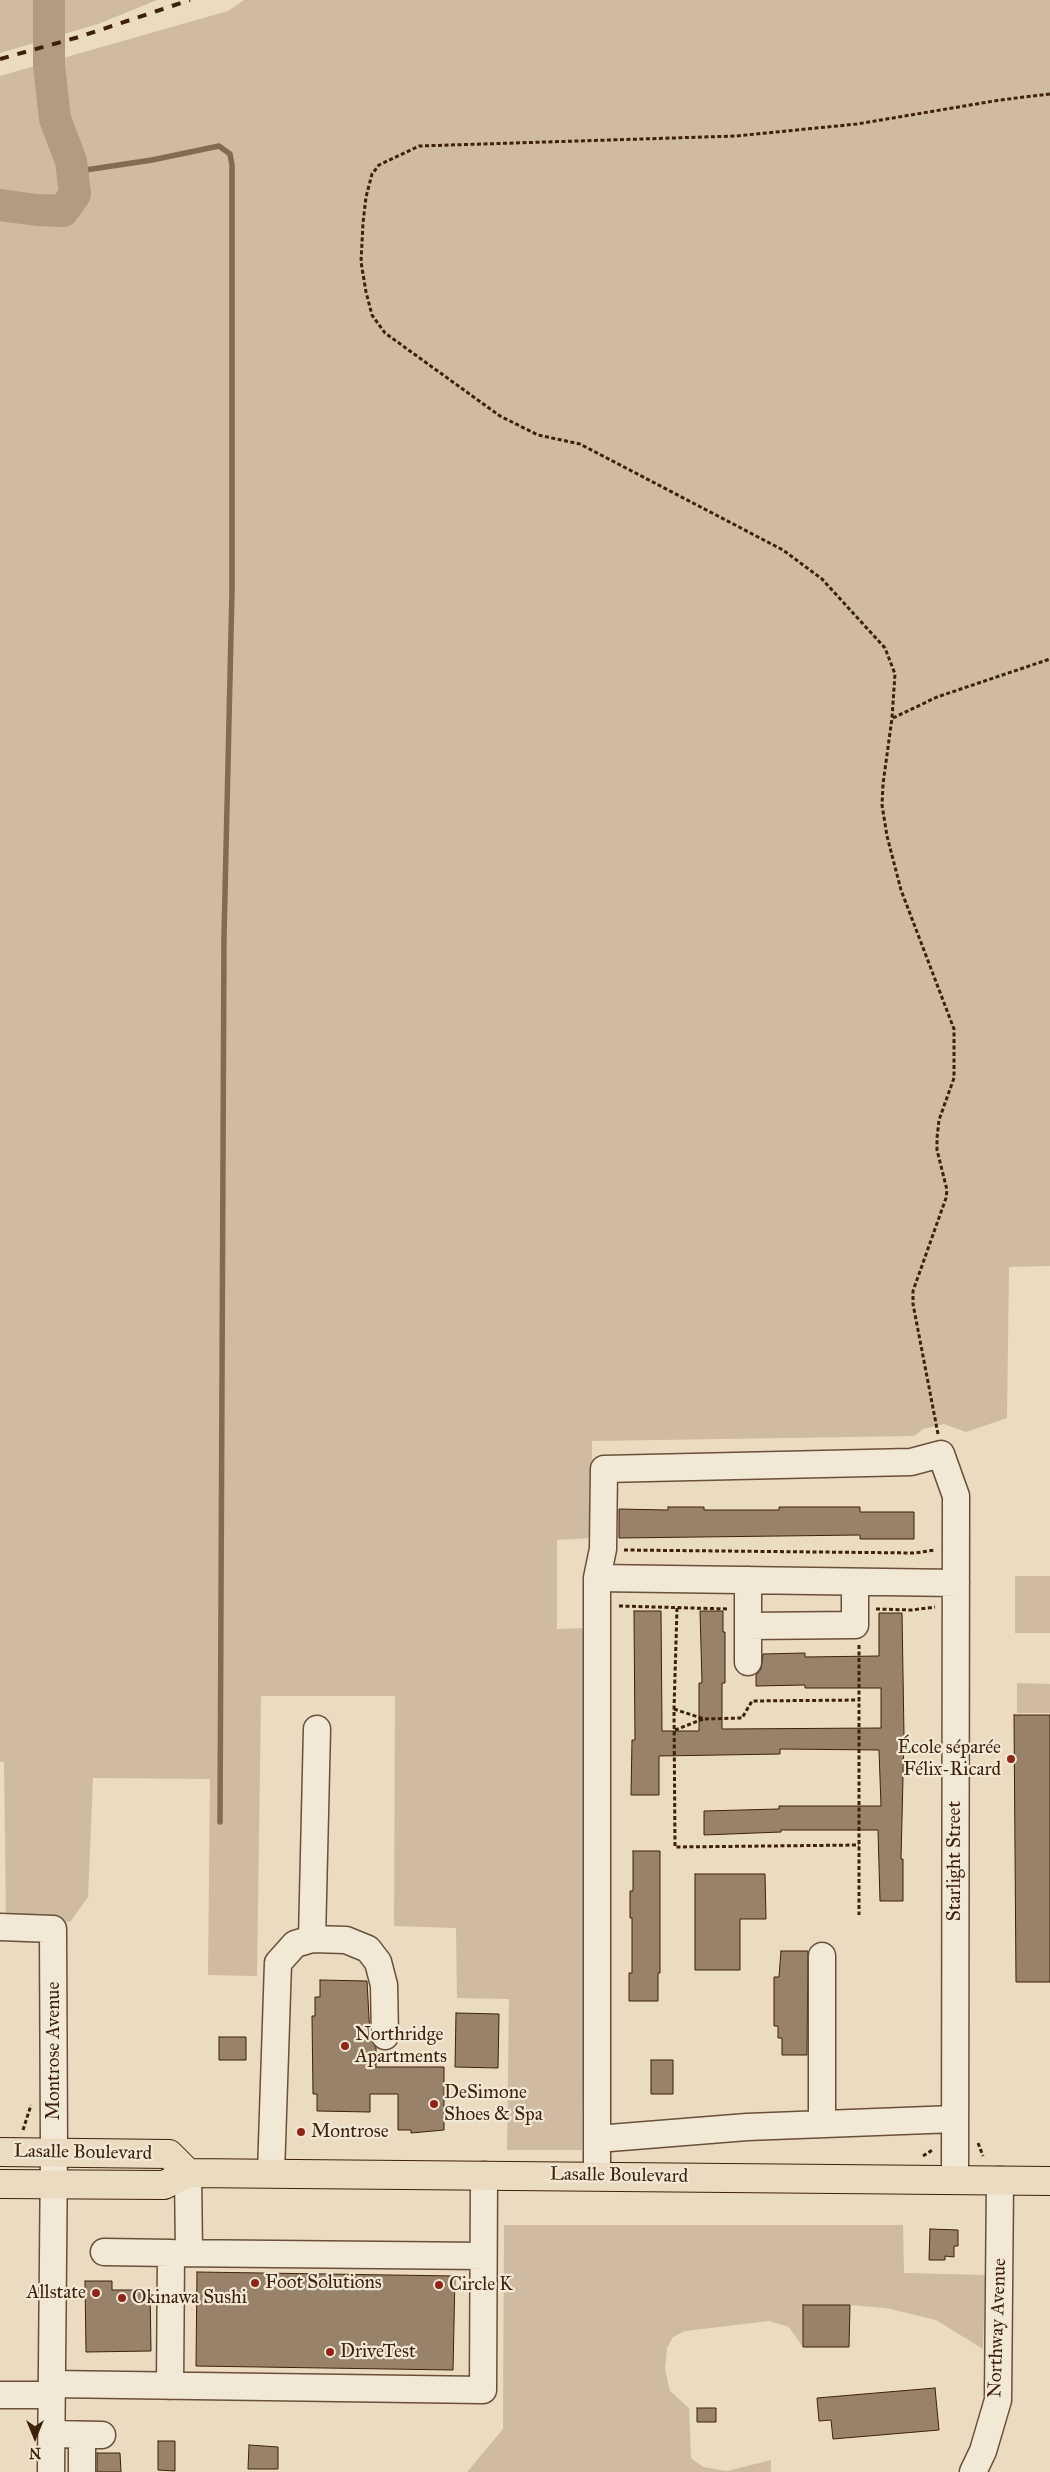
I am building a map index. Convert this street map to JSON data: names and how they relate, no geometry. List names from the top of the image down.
{
  "streets": {
    "main road": ["Lasalle Boulevard"],
    "street": ["Starlight Street", "Montrose Avenue", "Northway Avenue"]
  },
  "crossings": [
    ["Starlight Street", "Lasalle Boulevard"],
    ["Montrose Avenue", "Lasalle Boulevard"],
    ["Lasalle Boulevard", "Northway Avenue"]
  ],
  "places": [
    "École séparée Félix-Ricard",
    "Northridge Apartments",
    "DeSimone Shoes & Spa",
    "Montrose",
    "Foot Solutions",
    "Circle K",
    "Allstate",
    "Okinawa Sushi",
    "DriveTest"
  ],
  "north": "bottom"
}
